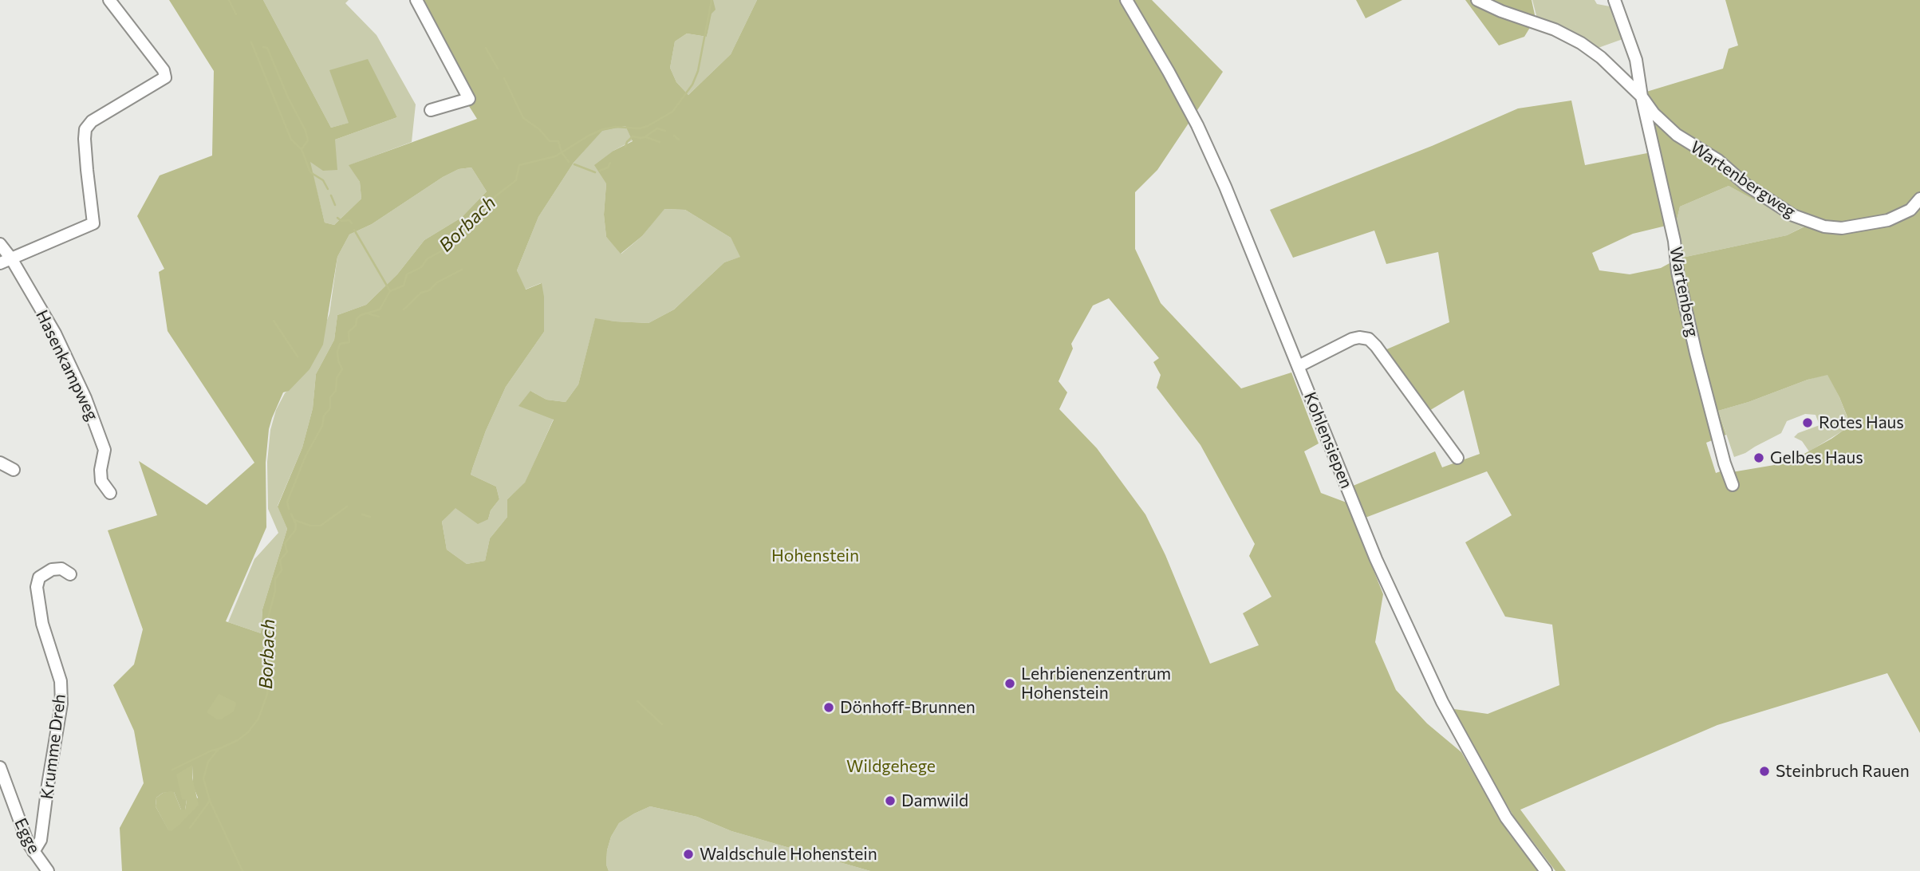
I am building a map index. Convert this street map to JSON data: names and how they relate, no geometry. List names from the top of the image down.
{
  "streets": {
    "street": [
      "Wartenbergweg",
      "Wartenberg",
      "Hasenkampweg",
      "Kohlensiepen",
      "Krumme Dreh",
      "Egge"
    ]
  },
  "crossings": [
    ["Wartenbergweg", "Wartenberg"],
    ["Krumme Dreh", "Egge"]
  ],
  "water": ["Borbach"],
  "parks": ["Hohenstein", "Wildgehege"],
  "places": [
    "Rotes Haus",
    "Gelbes Haus",
    "Lehrbienenzentrum Hohenstein",
    "Dönhoff-Brunnen",
    "Steinbruch Rauen",
    "Damwild",
    "Waldschule Hohenstein"
  ]
}
